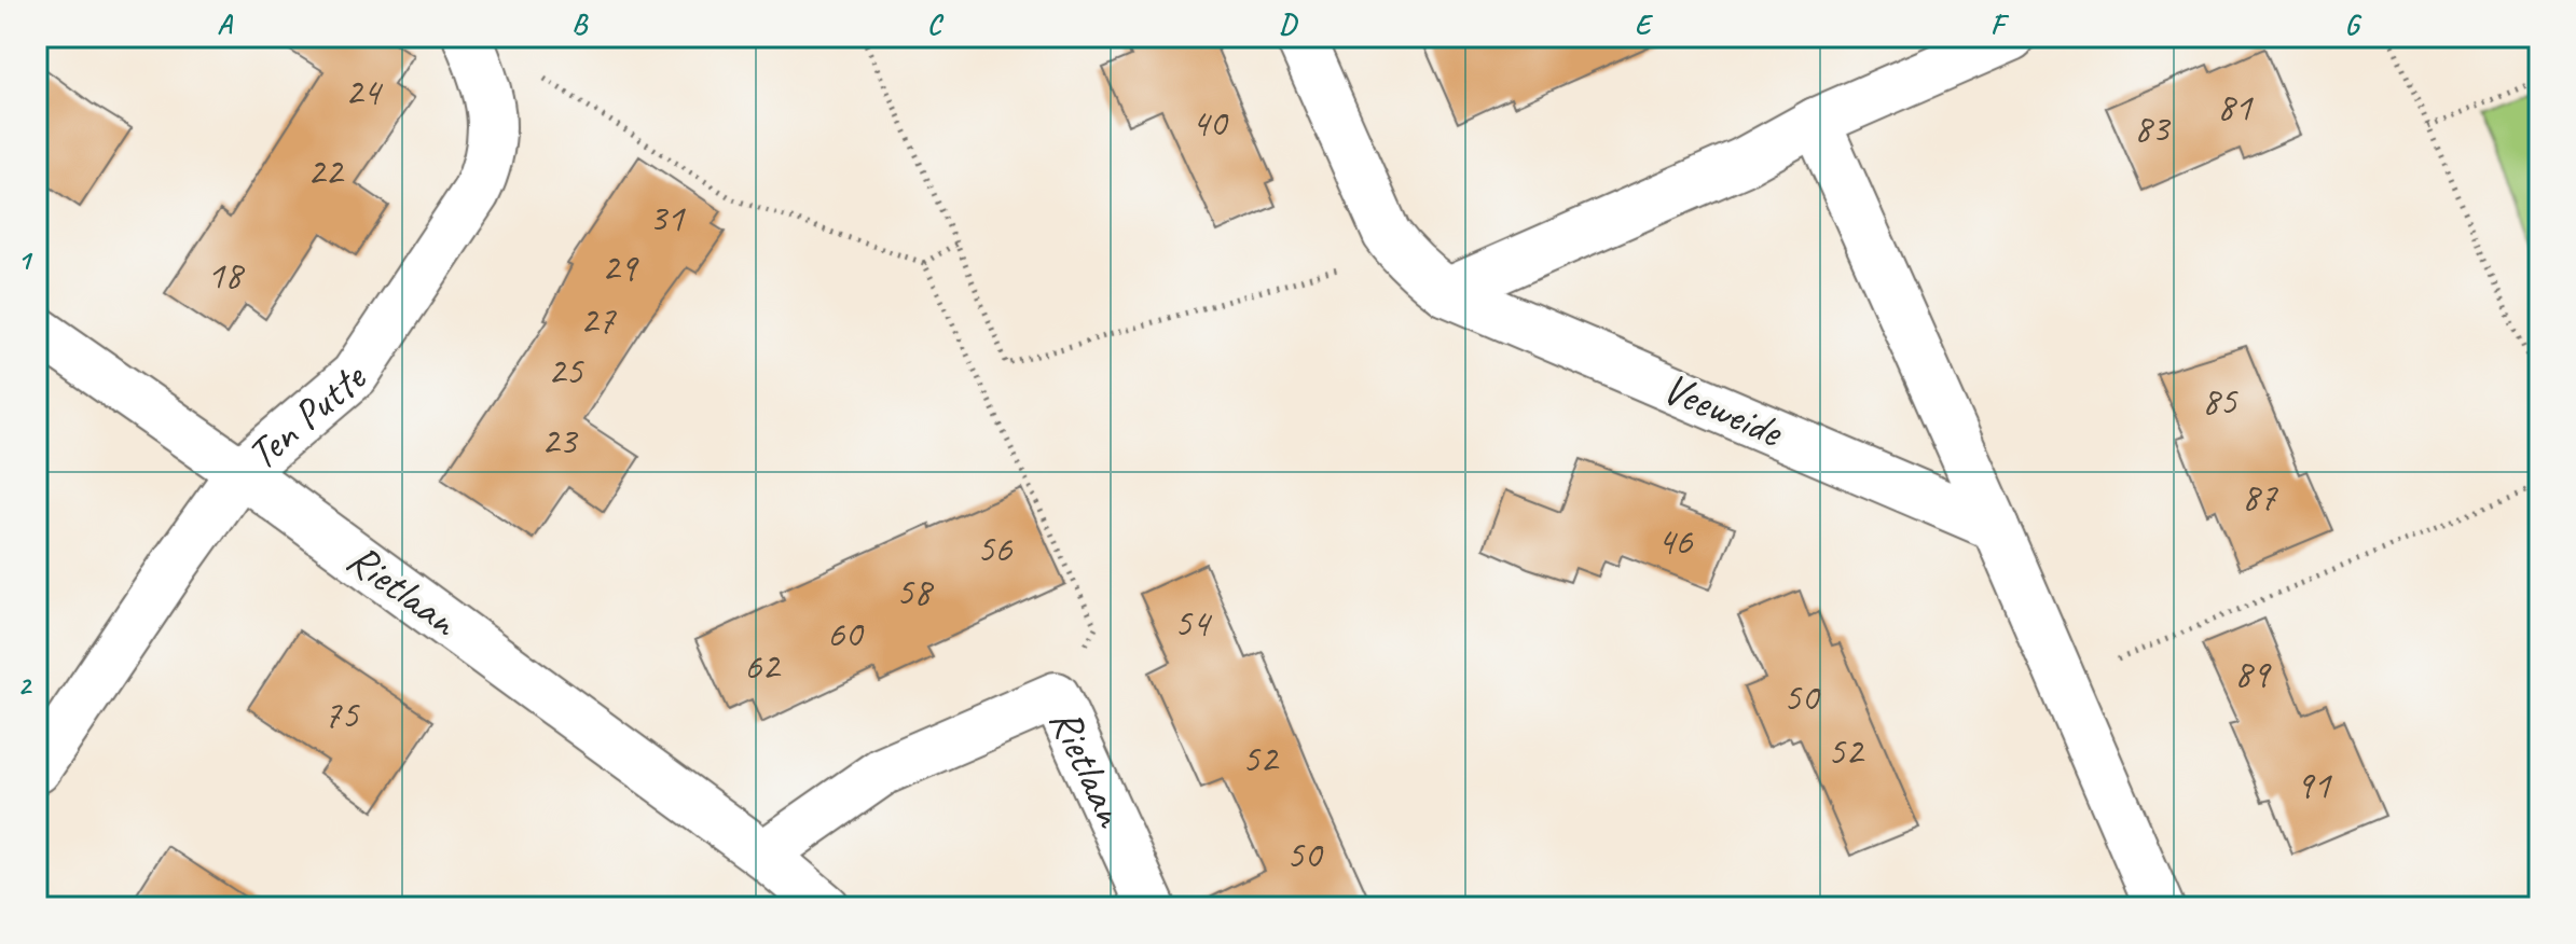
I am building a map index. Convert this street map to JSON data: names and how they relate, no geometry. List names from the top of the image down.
{
  "streets": {
    "street": ["Veeweide", "Ten Putte", "Rietlaan"]
  },
  "crossings": [
    ["Ten Putte", "Rietlaan"]
  ],
  "house_numbers": [
    "24",
    "81",
    "40",
    "83",
    "22",
    "31",
    "29",
    "18",
    "27",
    "25",
    "85",
    "23",
    "87",
    "46",
    "56",
    "58",
    "54",
    "60",
    "62",
    "89",
    "50",
    "75",
    "52",
    "52",
    "91",
    "50"
  ],
  "grid": {
    "columns": [
      "A",
      "B",
      "C",
      "D",
      "E",
      "F",
      "G"
    ],
    "rows": ["1", "2"]
  }
}
